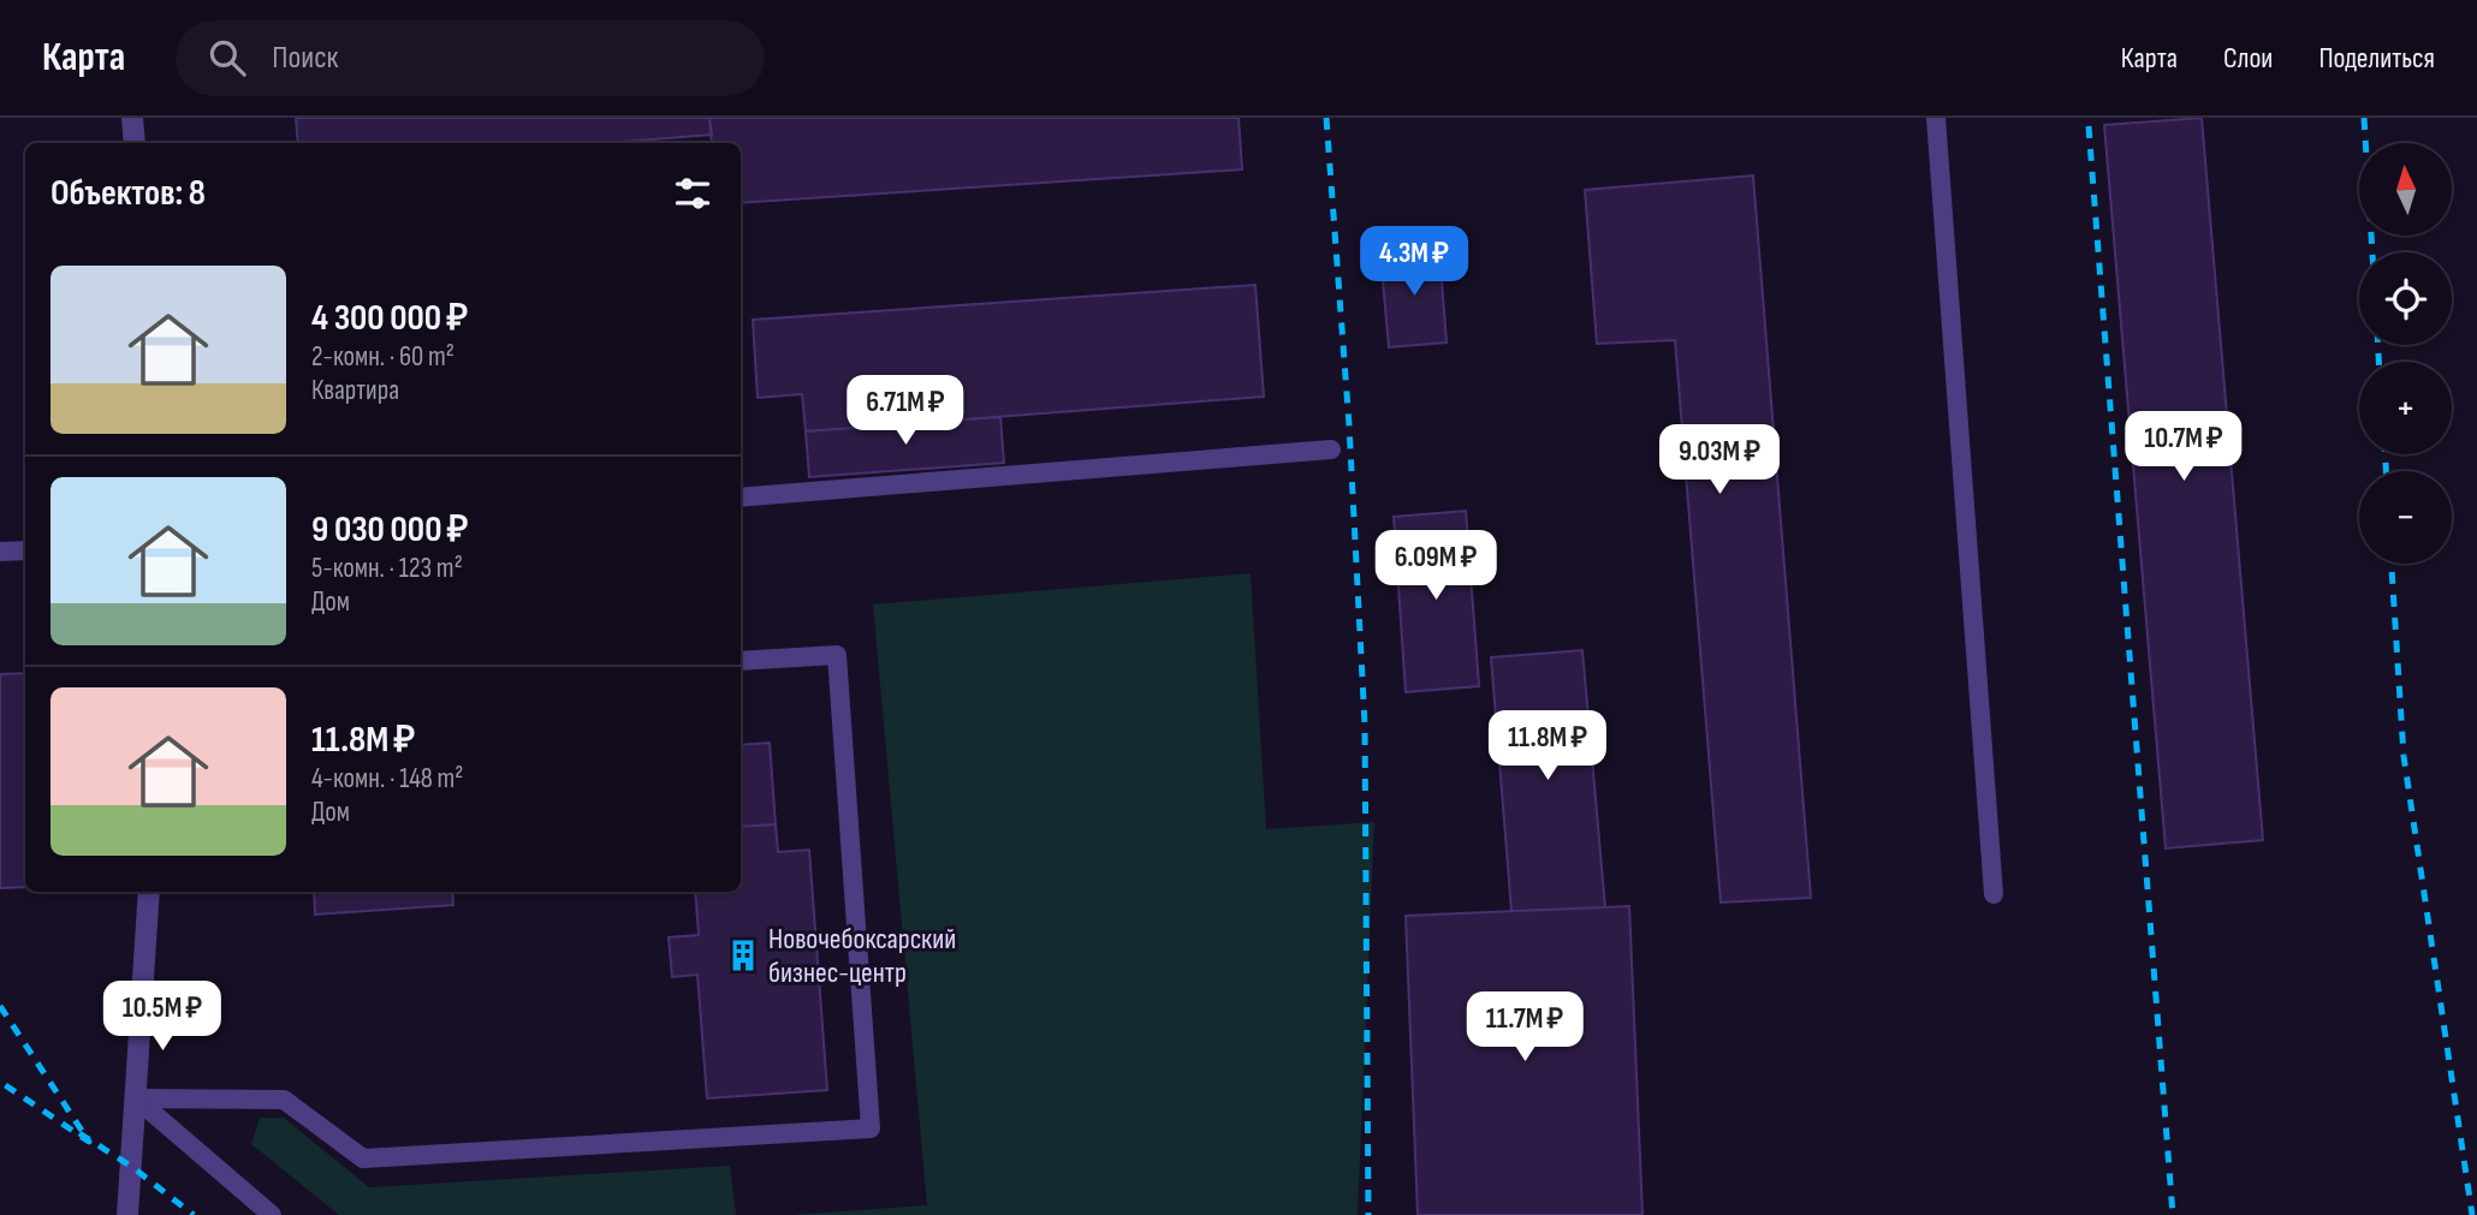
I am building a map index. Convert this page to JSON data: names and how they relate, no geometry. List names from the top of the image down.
{
  "places": {
    "building": ["Новочебоксарский бизнес-центр"]
  },
  "north": "top",
  "page": {
    "header": "Карта",
    "search": "Поиск",
    "nav": ["Карта", "Слои", "Поделиться"],
    "map_buttons": ["+", "−"],
    "heading": "Объектов: 8",
    "price": [
      "4.3M ₽",
      "6.71M ₽",
      "10.7M ₽",
      "9.03M ₽",
      "6.09M ₽",
      "11.8M ₽",
      "10.5M ₽",
      "11.7M ₽"
    ],
    "list": [
      {
        "name": "4 300 000 ₽",
        "note": "2-комн. · 60 m² · Квартира"
      },
      {
        "name": "9 030 000 ₽",
        "note": "5-комн. · 123 m² · Дом"
      },
      {
        "name": "11.8M ₽",
        "note": "4-комн. · 148 m² · Дом"
      }
    ]
  }
}
